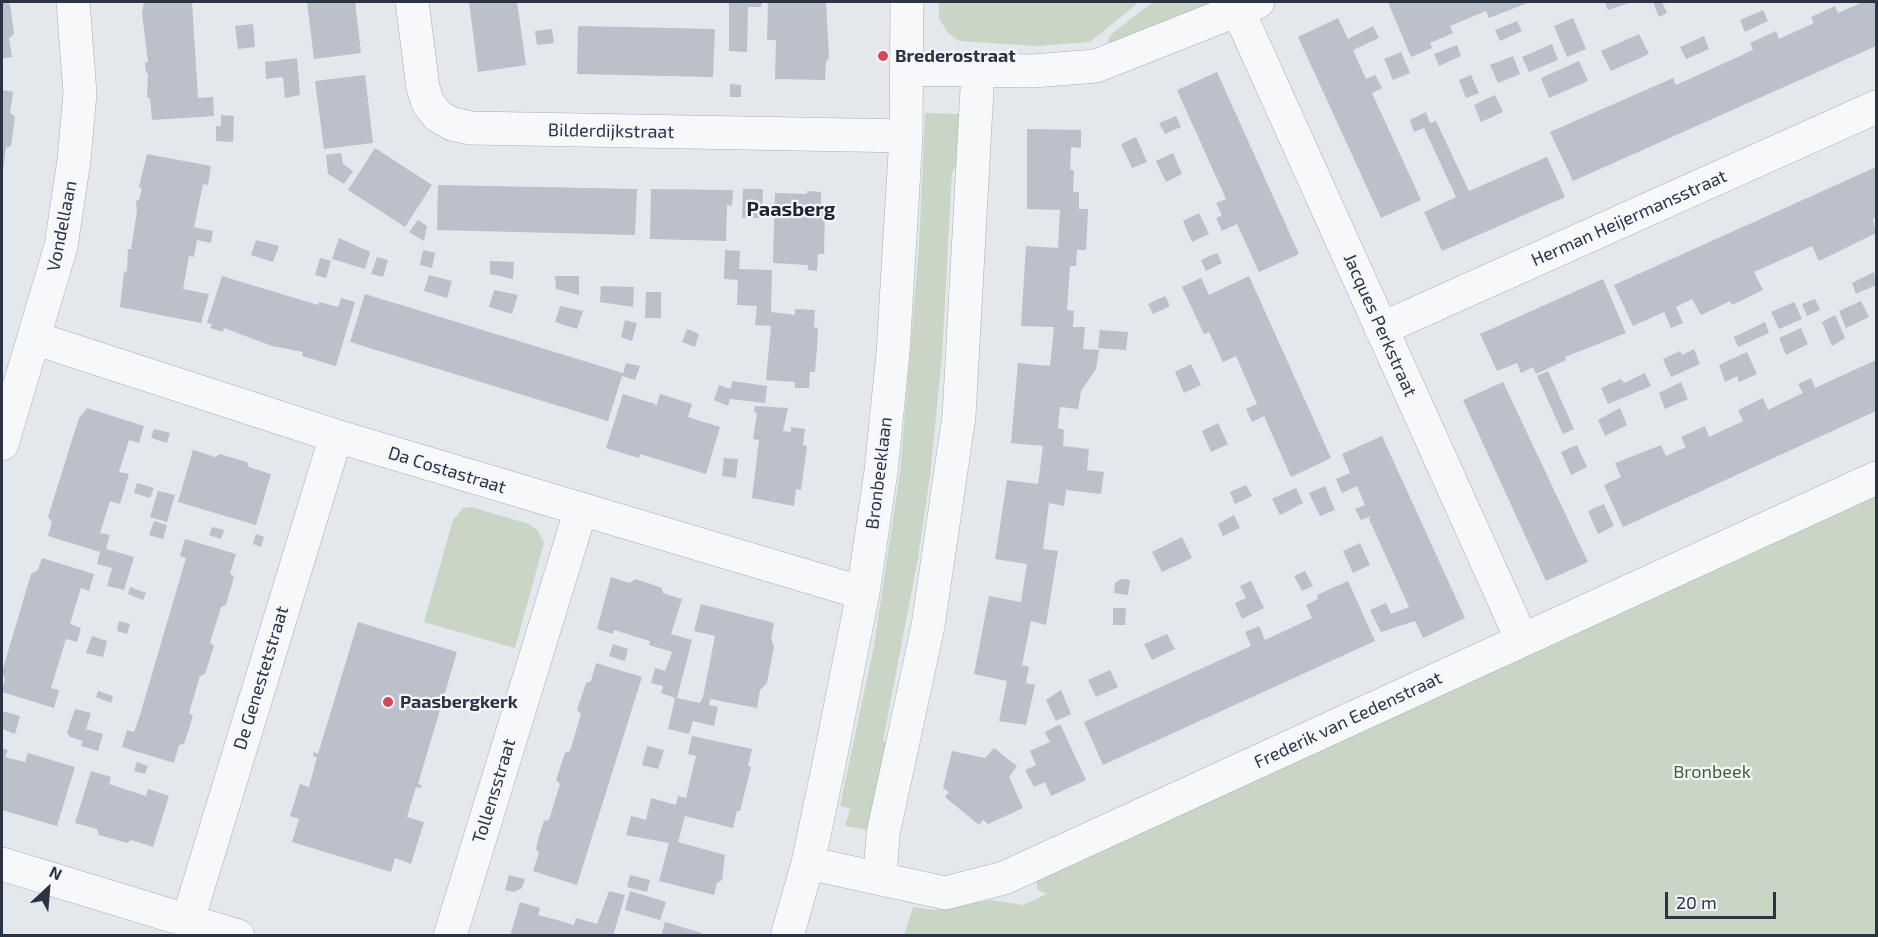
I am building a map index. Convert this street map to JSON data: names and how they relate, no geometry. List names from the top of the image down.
{
  "streets": {
    "street": [
      "Bilderdijkstraat",
      "Herman Heijermansstraat",
      "Vondellaan",
      "Jacques Perkstraat",
      "Da Costastraat",
      "Bronbeeklaan",
      "De Genestetstraat",
      "Frederik van Eedenstraat",
      "Tollensstraat"
    ]
  },
  "crossings": [
    ["Bilderdijkstraat", "Bronbeeklaan"],
    ["Herman Heijermansstraat", "Jacques Perkstraat"],
    ["Vondellaan", "Da Costastraat"],
    ["Jacques Perkstraat", "Frederik van Eedenstraat"],
    ["Da Costastraat", "Bronbeeklaan"],
    ["Da Costastraat", "De Genestetstraat"],
    ["Da Costastraat", "Tollensstraat"],
    ["Bronbeeklaan", "Frederik van Eedenstraat"]
  ],
  "districts": ["Paasberg"],
  "parks": ["Bronbeek"],
  "places": ["Brederostraat", "Paasbergkerk"],
  "scale_bar": "20 m",
  "north": "top right"
}
